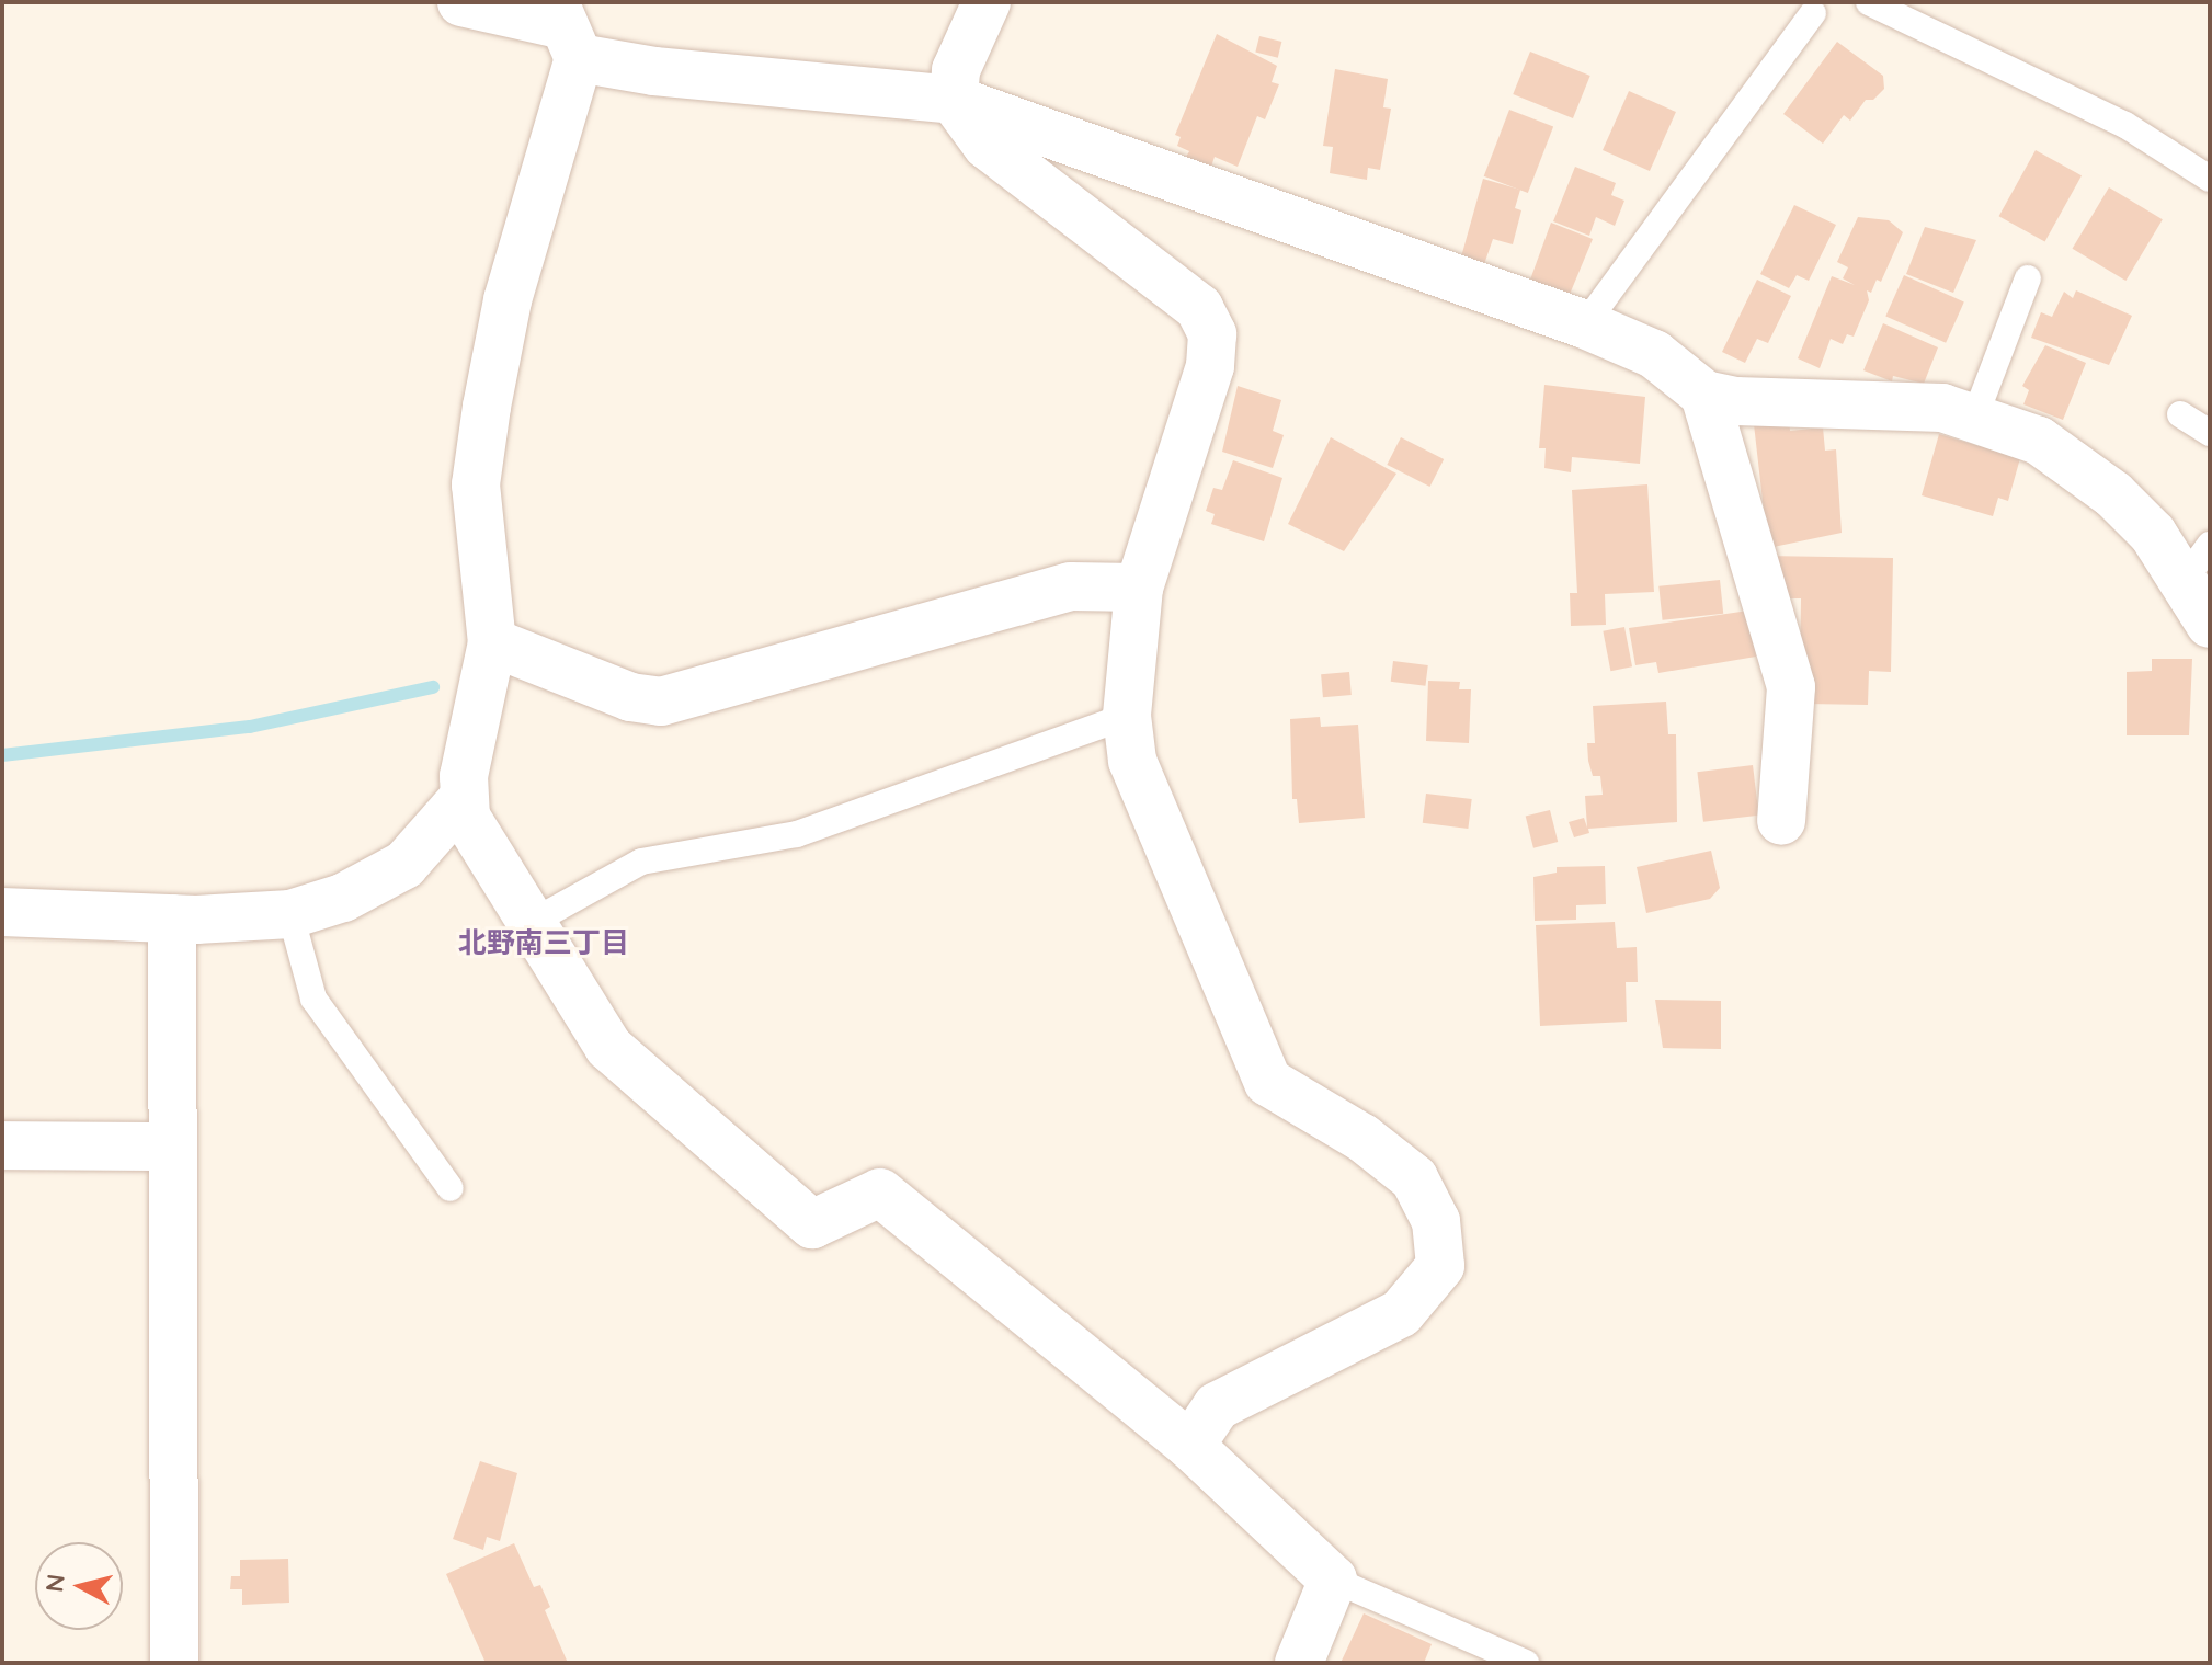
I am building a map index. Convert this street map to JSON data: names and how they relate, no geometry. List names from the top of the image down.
{
  "districts": ["北野南三丁目"],
  "north": "left"
}
